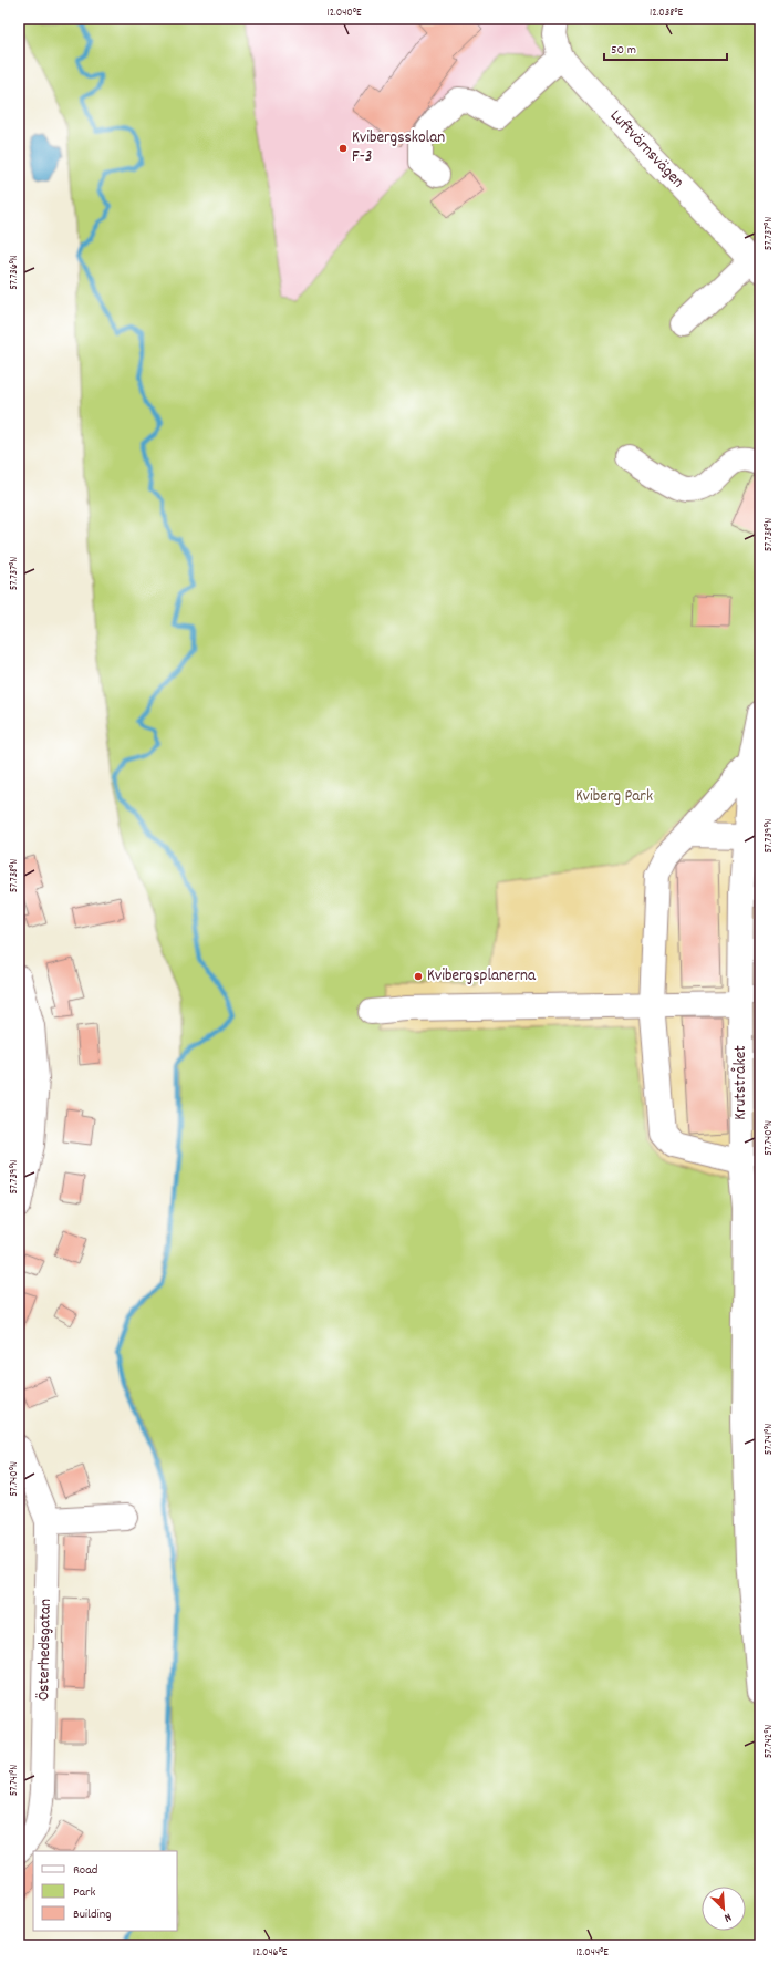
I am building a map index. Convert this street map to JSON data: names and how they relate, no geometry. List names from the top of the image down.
{
  "streets": {
    "street": ["Luftvärnsvägen", "Krutstråket", "Österhedsgatan"]
  },
  "parks": ["Kviberg Park"],
  "places": ["Kvibergsskolan F-3", "Kvibergsplanerna"],
  "legend": ["Road", "Park", "Building"],
  "scale_bar": "50 m",
  "north": "bottom right",
  "coordinates": [
    "12.040°E",
    "12.038°E",
    "57.737°N",
    "57.736°N",
    "57.738°N",
    "57.739°N",
    "57.740°N",
    "57.741°N",
    "57.742°N",
    "12.046°E",
    "12.044°E"
  ]
}
